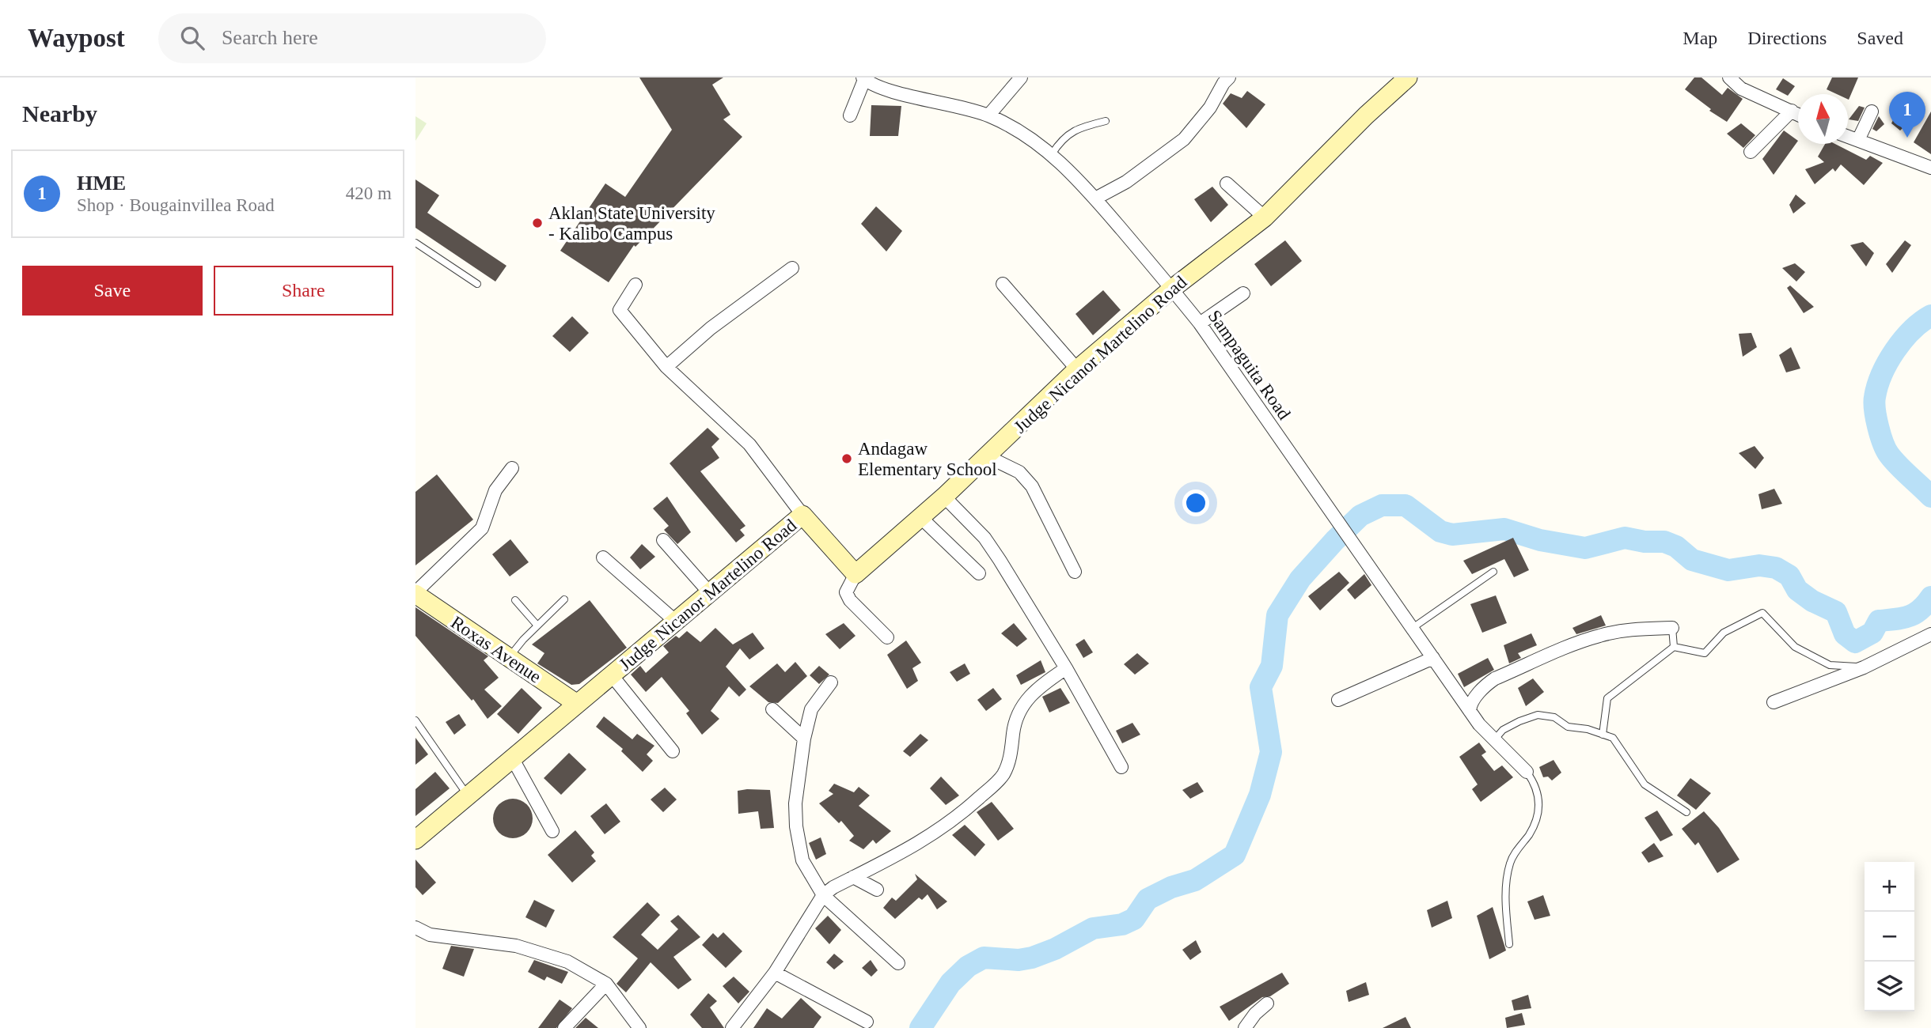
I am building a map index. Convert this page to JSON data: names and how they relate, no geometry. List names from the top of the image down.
{
  "streets": {
    "street": ["Judge Nicanor Martelino Road", "Sampaguita Road", "Roxas Avenue"]
  },
  "crossings": [
    ["Judge Nicanor Martelino Road", "Sampaguita Road"],
    ["Judge Nicanor Martelino Road", "Roxas Avenue"]
  ],
  "places": ["Aklan State University - Kalibo Campus", "Andagaw Elementary School"],
  "north": "top",
  "page": {
    "header": "Waypost",
    "search": "Search here",
    "nav": ["Map", "Directions", "Saved"],
    "heading": "Nearby",
    "pins": "1",
    "list": [
      {
        "mark": "1",
        "name": "HME",
        "note": "Shop · Bougainvillea Road",
        "value": "420 m"
      }
    ],
    "buttons": ["Save", "Share"],
    "map_buttons": ["+", "−"]
  }
}
